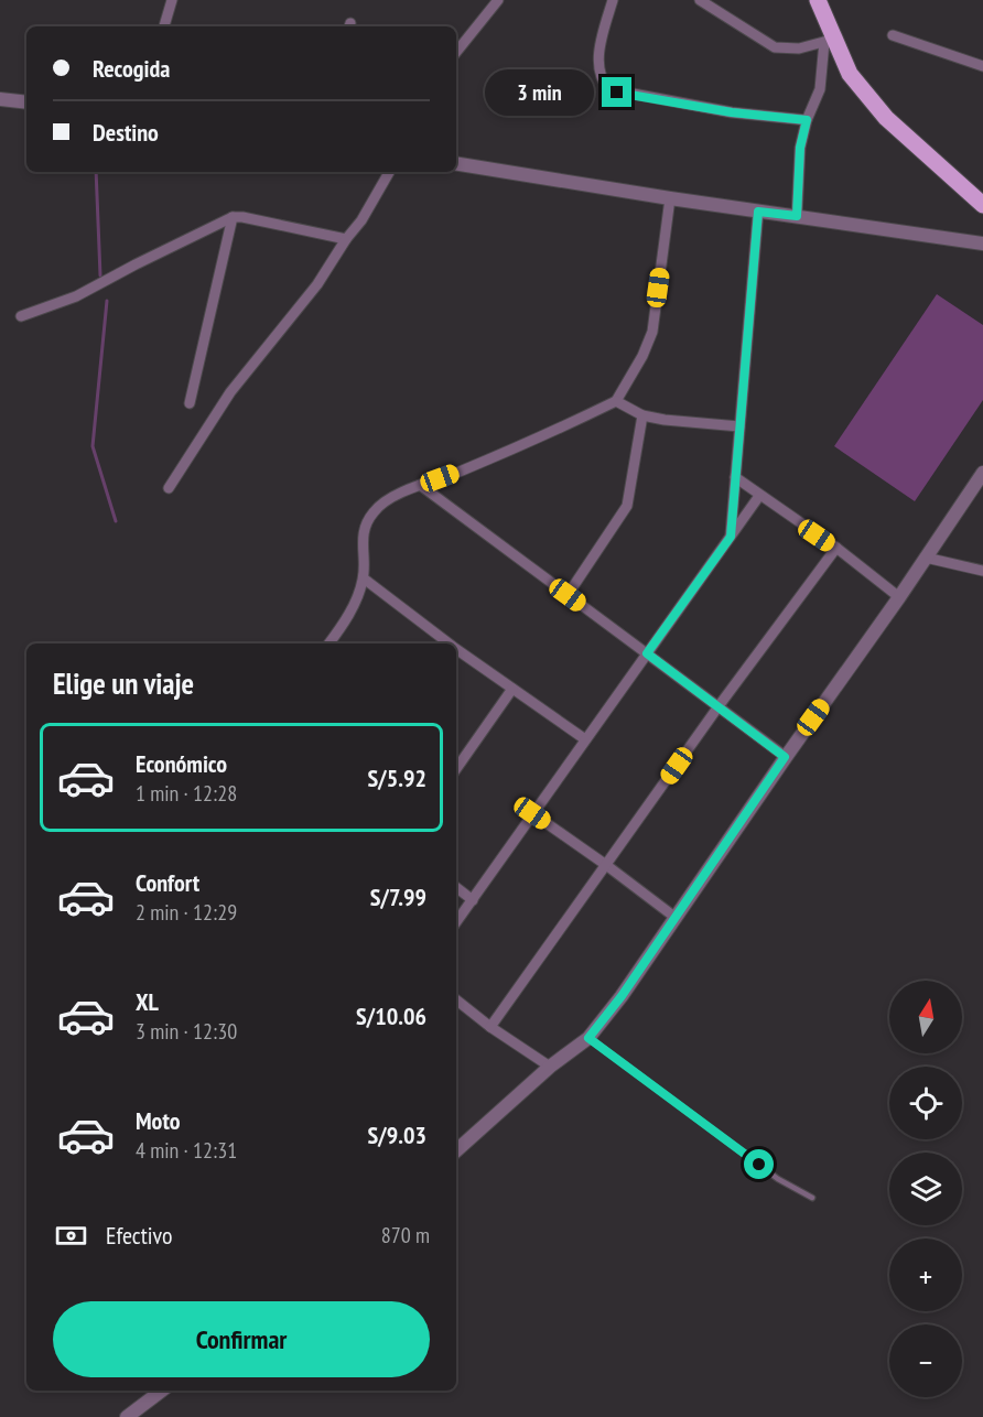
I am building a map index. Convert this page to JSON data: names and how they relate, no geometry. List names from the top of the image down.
{
  "north": "top",
  "page": {
    "banner": ["Recogida", "Destino"],
    "bubble": "3 min",
    "heading": "Elige un viaje",
    "list": [
      {
        "name": "Económico",
        "note": "1 min · 12:28",
        "value": "S/5.92"
      },
      {
        "name": "Confort",
        "note": "2 min · 12:29",
        "value": "S/7.99"
      },
      {
        "name": "XL",
        "note": "3 min · 12:30",
        "value": "S/10.06"
      },
      {
        "name": "Moto",
        "note": "4 min · 12:31",
        "value": "S/9.03"
      }
    ],
    "map_buttons": ["+", "−"],
    "pay": ["Efectivo", "870 m"],
    "buttons": "Confirmar"
  }
}
